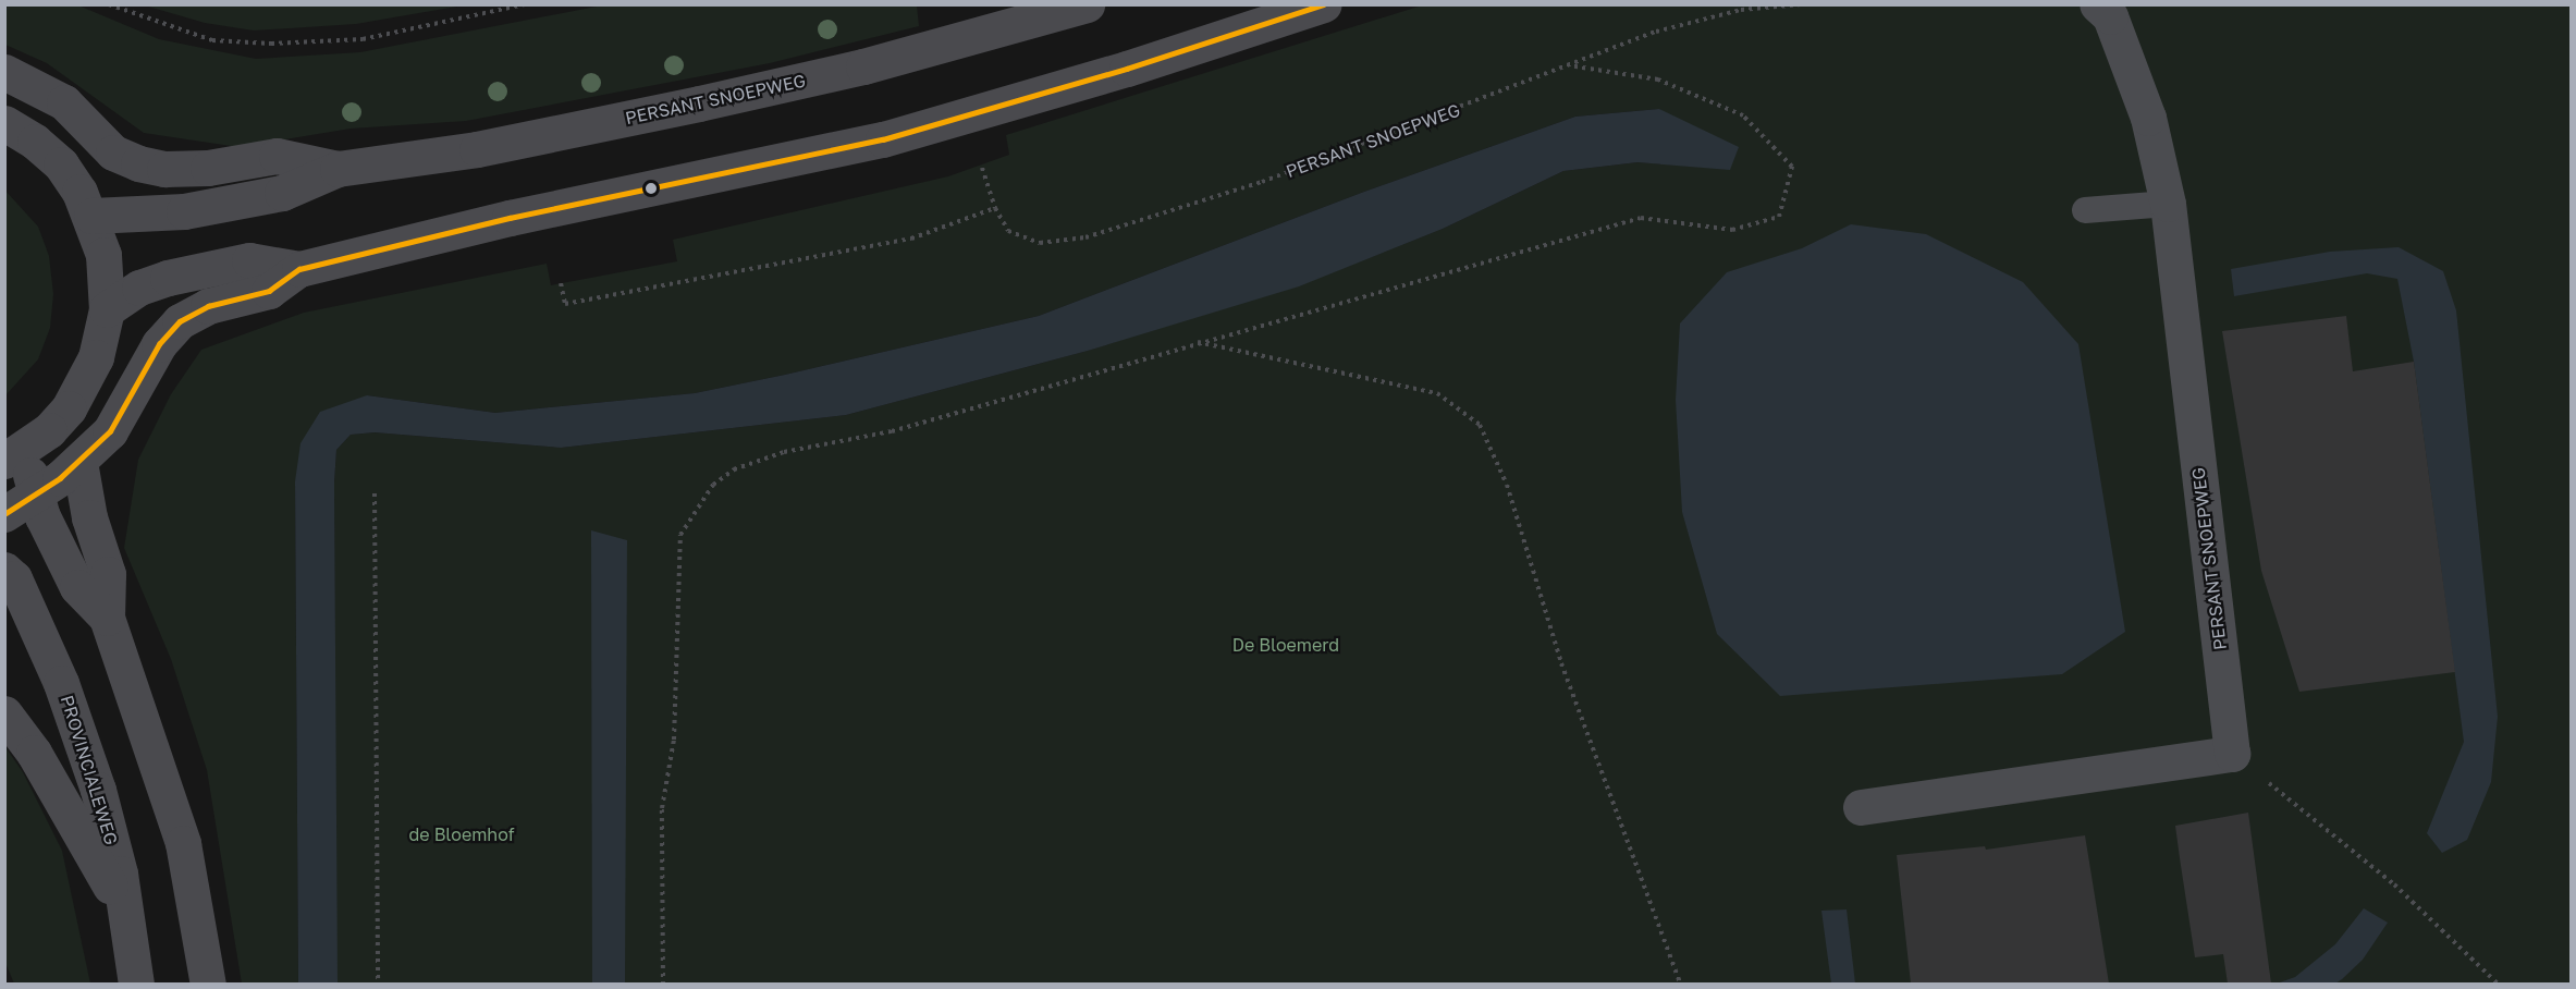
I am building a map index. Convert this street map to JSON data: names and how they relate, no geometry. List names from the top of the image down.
{
  "streets": {
    "main road": ["PERSANT SNOEPWEG", "PROVINCIALEWEG"]
  },
  "parks": ["De Bloemerd", "de Bloemhof"]
}
